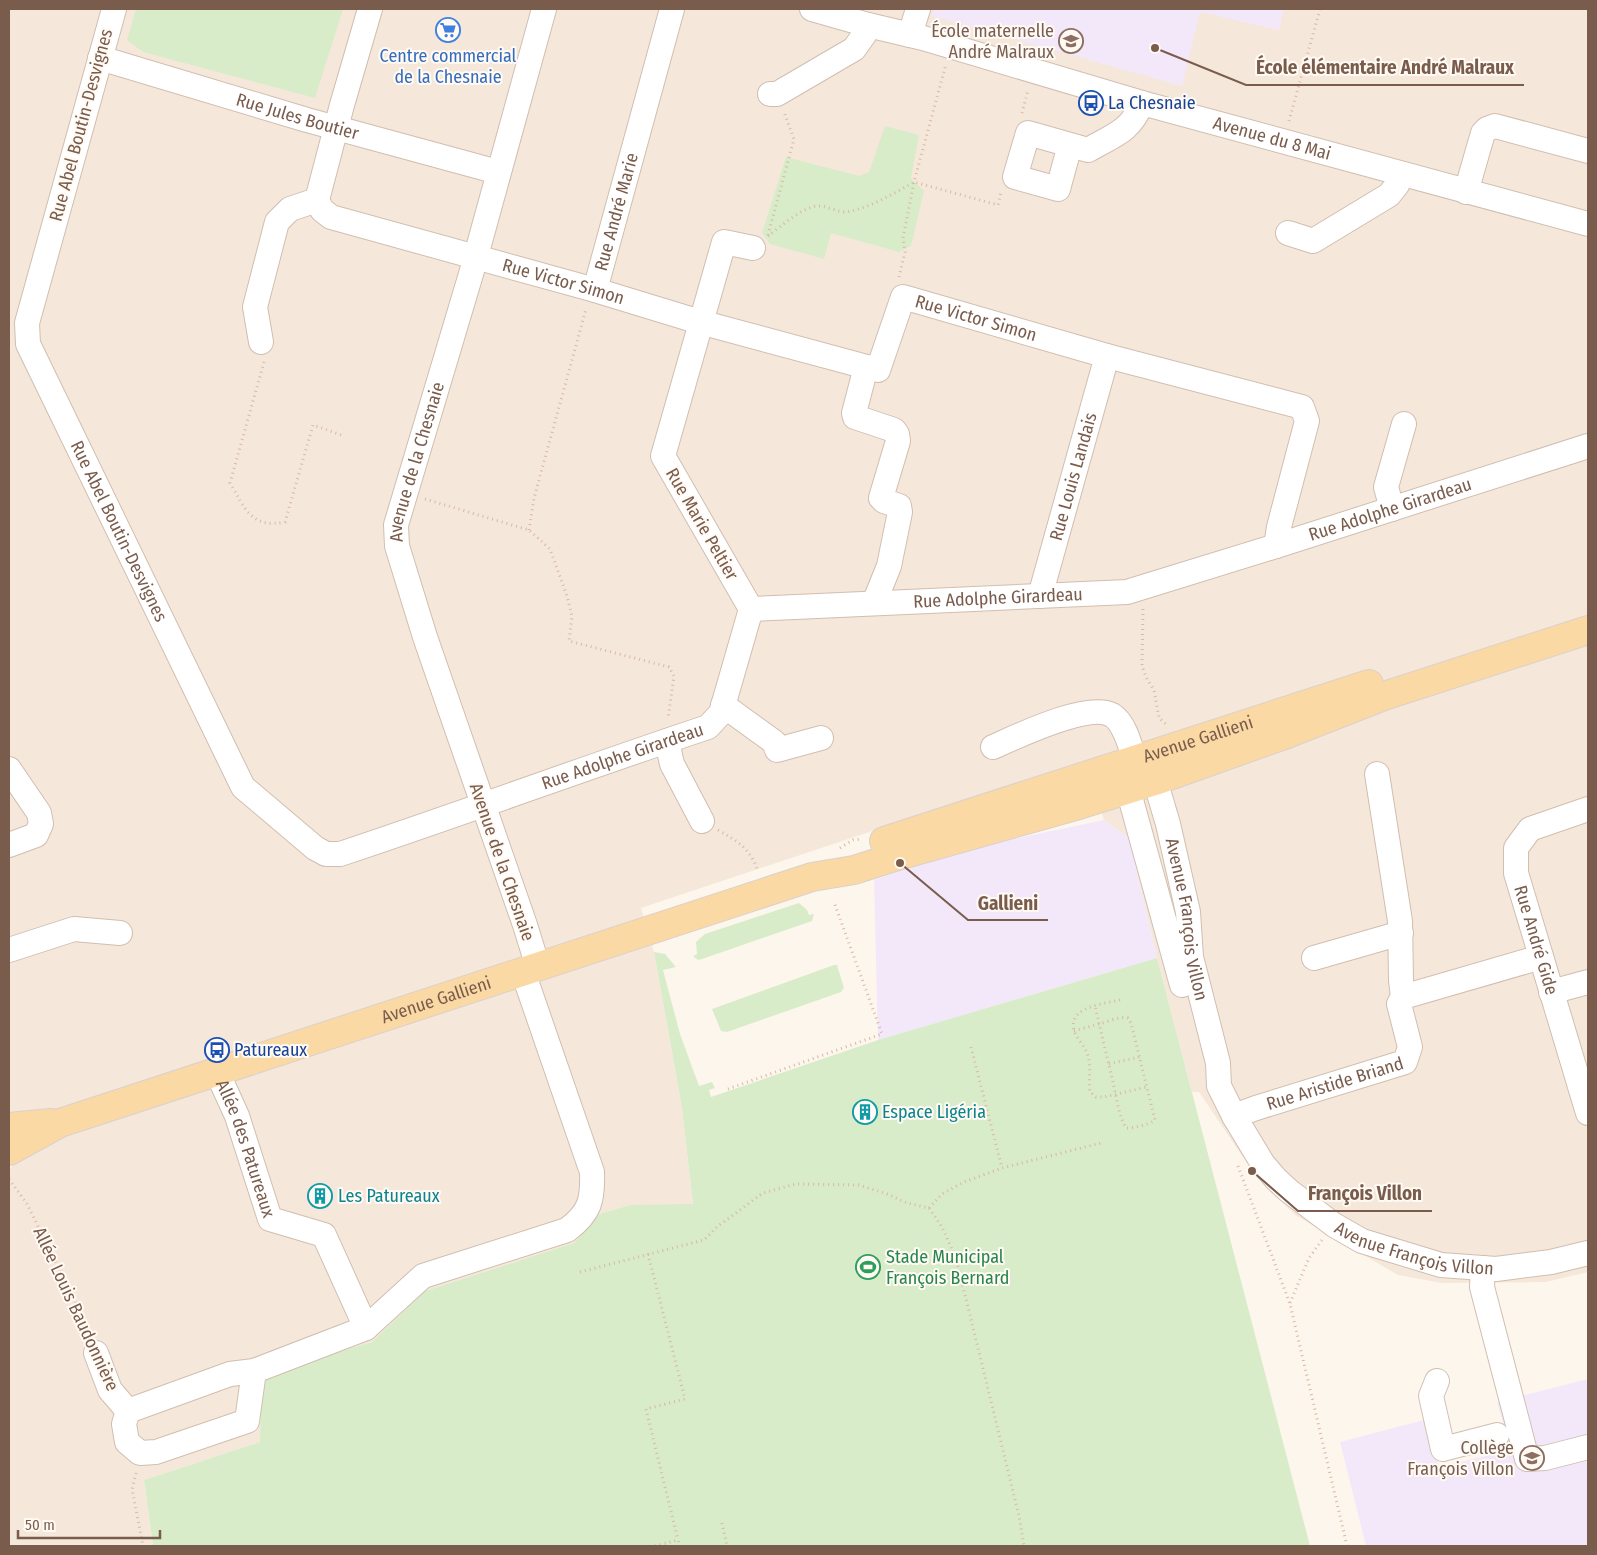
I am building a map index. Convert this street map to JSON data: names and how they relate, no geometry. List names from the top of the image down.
{
  "streets": {
    "main road": ["Avenue Gallieni"],
    "street": [
      "Rue Jules Boutier",
      "Rue Abel Boutin-Desvignes",
      "Avenue du 8 Mai",
      "Rue André Marie",
      "Rue Victor Simon",
      "Avenue de la Chesnaie",
      "Rue Louis Landais",
      "Rue Adolphe Girardeau",
      "Rue Marie Peltier",
      "Avenue François Villon",
      "Rue André Gide",
      "Rue Aristide Briand",
      "Allée des Patureaux",
      "Allée Louis Baudonnière"
    ]
  },
  "crossings": [
    ["Rue Jules Boutier", "Rue Abel Boutin-Desvignes"],
    ["Rue Jules Boutier", "Avenue de la Chesnaie"],
    ["Rue Abel Boutin-Desvignes", "Avenue de la Chesnaie"],
    ["Rue Abel Boutin-Desvignes", "Rue Adolphe Girardeau"],
    ["Rue André Marie", "Rue Victor Simon"],
    ["Rue Victor Simon", "Avenue de la Chesnaie"],
    ["Rue Victor Simon", "Rue Louis Landais"],
    ["Rue Victor Simon", "Rue Adolphe Girardeau"],
    ["Rue Victor Simon", "Rue Marie Peltier"],
    ["Avenue de la Chesnaie", "Rue Adolphe Girardeau"],
    ["Avenue de la Chesnaie", "Avenue Gallieni"],
    ["Avenue de la Chesnaie", "Allée des Patureaux"],
    ["Rue Louis Landais", "Rue Adolphe Girardeau"],
    ["Rue Adolphe Girardeau", "Rue Marie Peltier"],
    ["Avenue Gallieni", "Avenue François Villon"],
    ["Avenue Gallieni", "Allée des Patureaux"],
    ["Avenue François Villon", "Rue Aristide Briand"]
  ],
  "places": {
    "supermarket": ["Centre commercial de la Chesnaie"],
    "school or university": ["École maternelle André Malraux", "Collège François Villon"],
    "other": ["École élémentaire André Malraux", "Gallieni", "François Villon"],
    "bus stop": ["La Chesnaie", "Patureaux"],
    "building": ["Espace Ligéria", "Les Patureaux"],
    "sports": ["Stade Municipal François Bernard"]
  },
  "scale_bar": "50 m"
}
